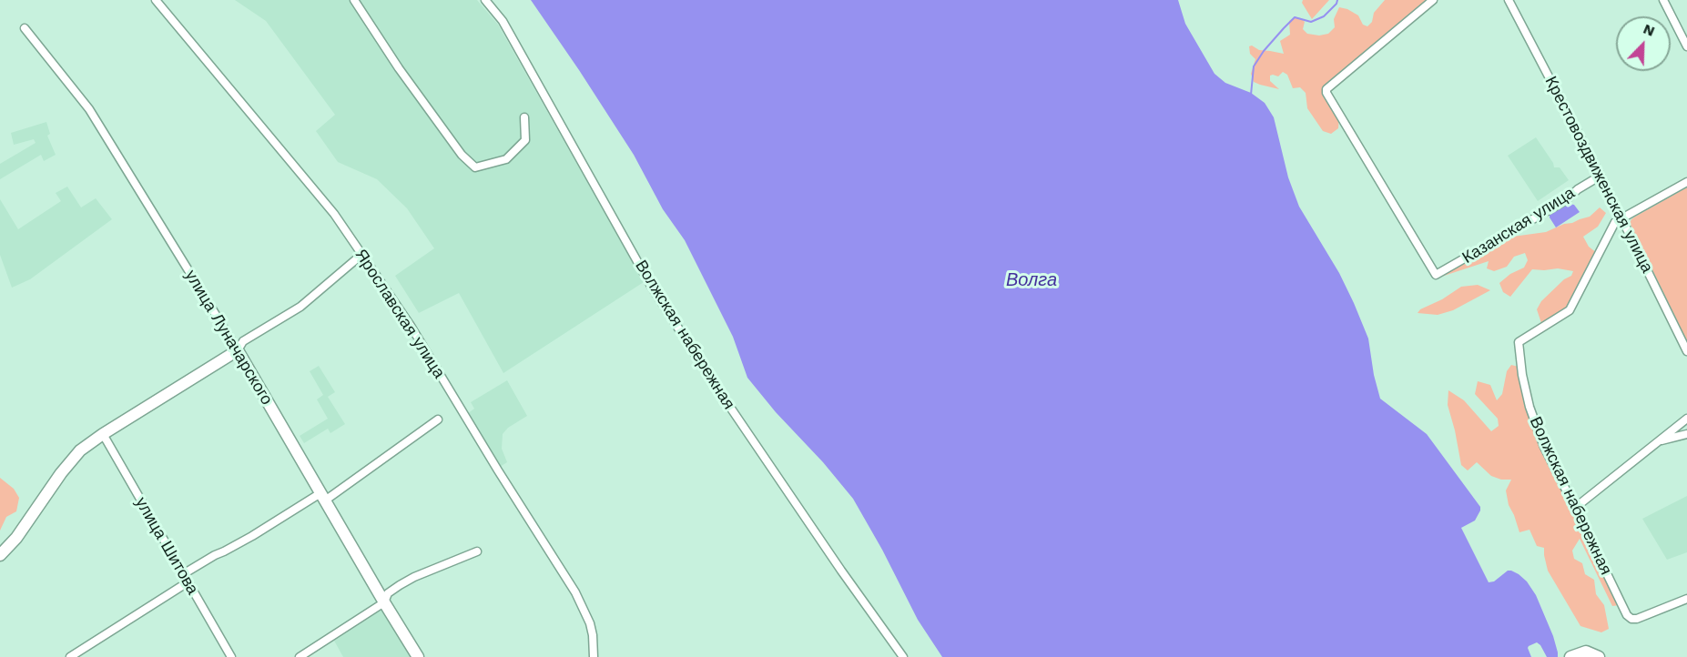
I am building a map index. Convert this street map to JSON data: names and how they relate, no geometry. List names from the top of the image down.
{
  "streets": {
    "street": [
      "Крестовоздвиженская улица",
      "Казанская улица",
      "Ярославская улица",
      "Волжская набережная",
      "улица Луначарского",
      "улица Шитова"
    ]
  },
  "crossings": [
    ["Крестовоздвиженская улица", "Казанская улица"],
    ["Крестовоздвиженская улица", "Волжская набережная"]
  ],
  "water": ["Волга"],
  "north": "top right"
}
